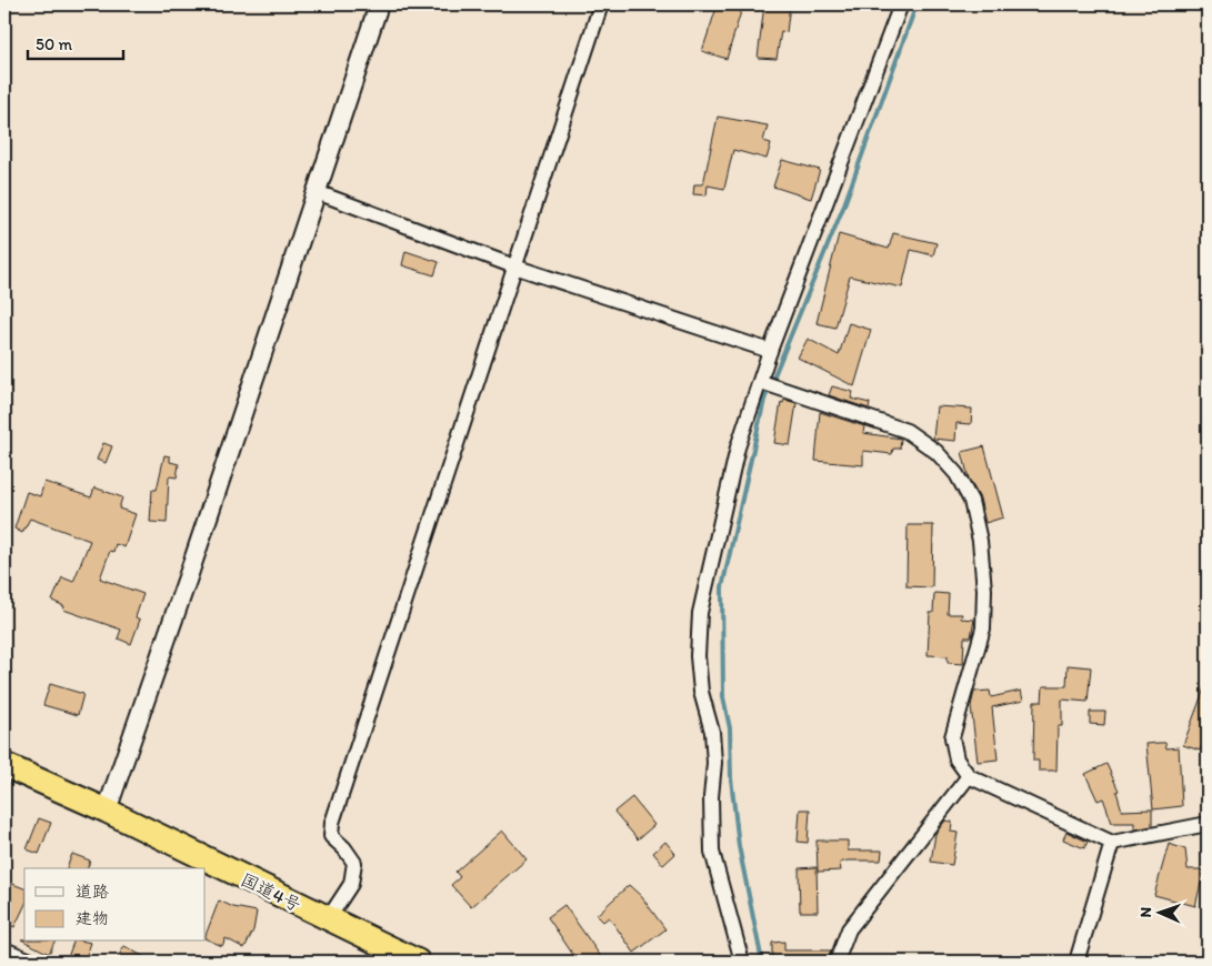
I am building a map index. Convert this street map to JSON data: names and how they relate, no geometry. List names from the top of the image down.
{
  "streets": {
    "highway": ["国道4号"]
  },
  "legend": ["道路", "建物"],
  "scale_bar": "50 m",
  "north": "left"
}
